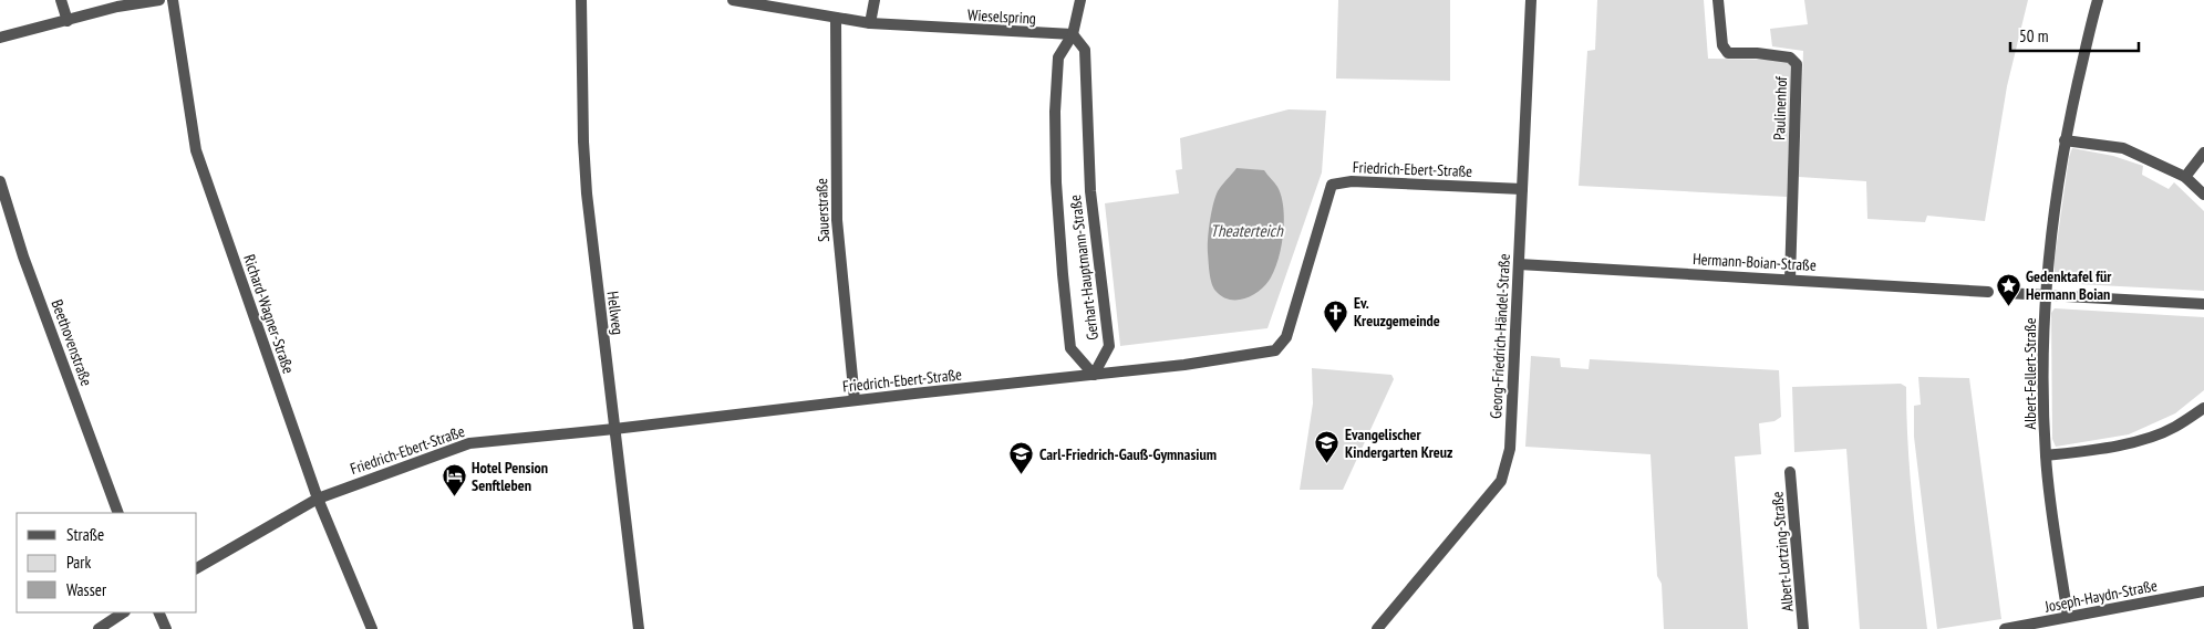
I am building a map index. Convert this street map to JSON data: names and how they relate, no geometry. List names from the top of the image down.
{
  "streets": {
    "street": [
      "Wieselspring",
      "Paulinenhof",
      "Friedrich-Ebert-Straße",
      "Sauerstraße",
      "Hermann-Boian-Straße",
      "Gerhart-Hauptmann-Straße",
      "Hellweg",
      "Richard-Wagner-Straße",
      "Georg-Friedrich-Händel-Straße",
      "Beethovenstraße",
      "Albert-Fellert-Straße",
      "Albert-Lortzing-Straße",
      "Joseph-Haydn-Straße"
    ]
  },
  "crossings": [
    ["Wieselspring", "Sauerstraße"],
    ["Wieselspring", "Gerhart-Hauptmann-Straße"],
    ["Paulinenhof", "Hermann-Boian-Straße"],
    ["Friedrich-Ebert-Straße", "Sauerstraße"],
    ["Friedrich-Ebert-Straße", "Gerhart-Hauptmann-Straße"],
    ["Friedrich-Ebert-Straße", "Hellweg"],
    ["Friedrich-Ebert-Straße", "Richard-Wagner-Straße"],
    ["Friedrich-Ebert-Straße", "Georg-Friedrich-Händel-Straße"],
    ["Hermann-Boian-Straße", "Georg-Friedrich-Händel-Straße"],
    ["Albert-Fellert-Straße", "Joseph-Haydn-Straße"]
  ],
  "water": ["Theaterteich"],
  "places": {
    "place": ["Gedenktafel für Hermann Boian"],
    "church": ["Ev. Kreuzgemeinde"],
    "school or university": ["Evangelischer Kindergarten Kreuz", "Carl-Friedrich-Gauß-Gymnasium"],
    "hotel": ["Hotel Pension Senftleben"]
  },
  "legend": ["Straße", "Park", "Wasser"],
  "scale_bar": "50 m"
}
